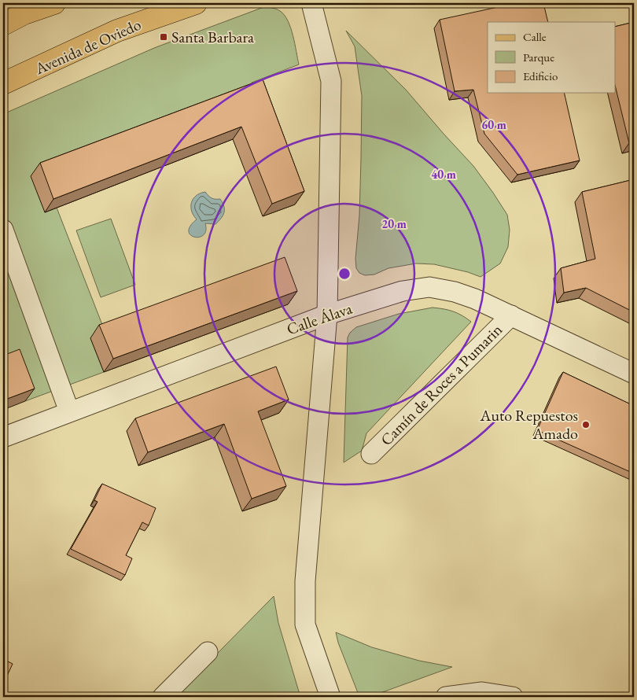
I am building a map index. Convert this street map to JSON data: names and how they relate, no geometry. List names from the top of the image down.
{
  "streets": {
    "main road": ["Avenida de Oviedo"],
    "street": ["Calle Álava", "Camín de Roces a Pumarin"]
  },
  "crossings": [
    ["Calle Álava", "Camín de Roces a Pumarin"]
  ],
  "places": {
    "transit": ["Santa Barbara"],
    "other": ["Auto Repuestos Amado"]
  },
  "legend": ["Calle", "Parque", "Edificio"],
  "rings": ["60 m", "40 m", "20 m"]
}
